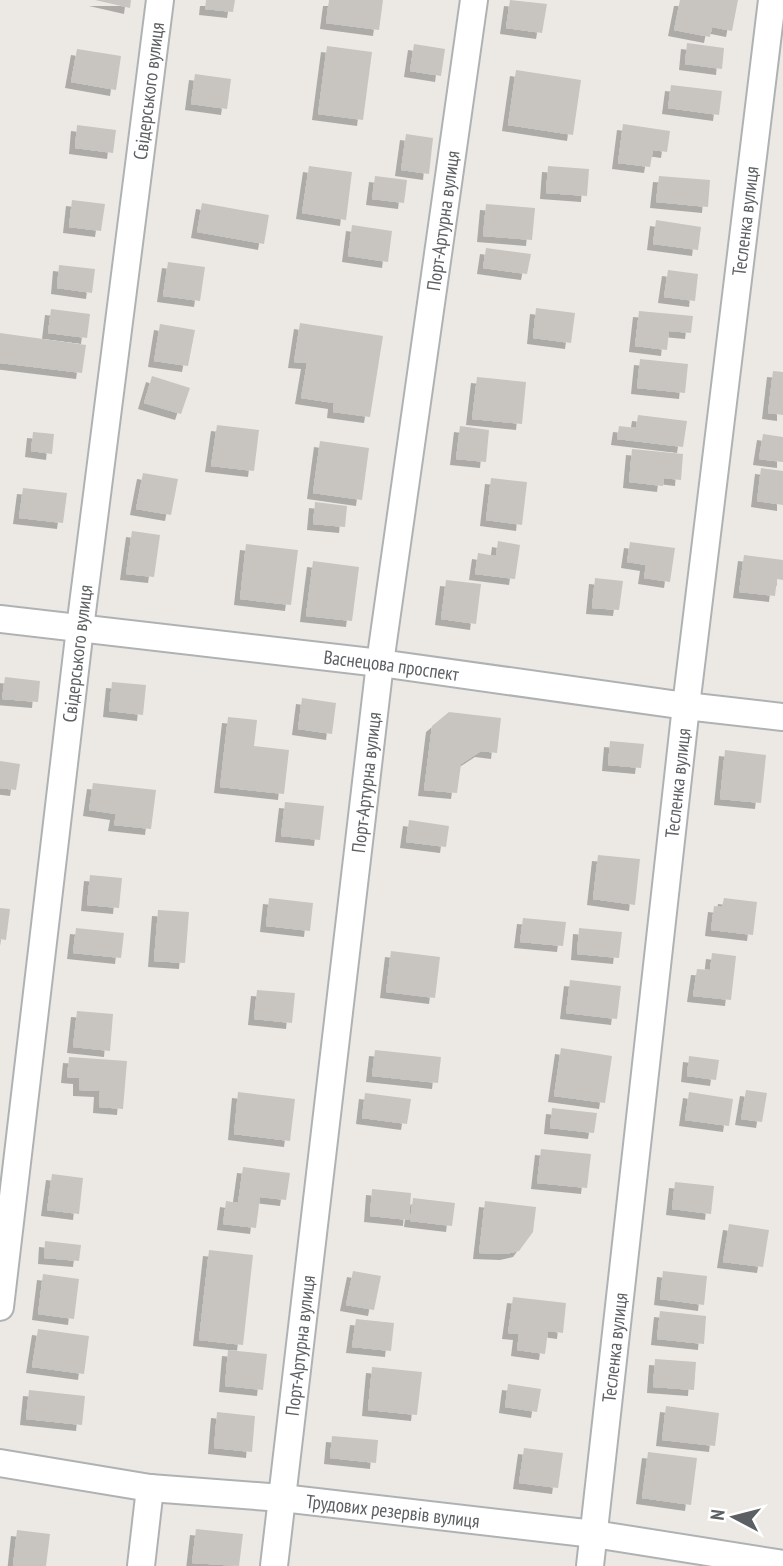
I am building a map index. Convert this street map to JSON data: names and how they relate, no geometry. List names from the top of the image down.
{
  "streets": {
    "street": [
      "Свідерського вулиця",
      "Порт-Артурна вулиця",
      "Тесленка вулиця",
      "Васнецова проспект",
      "Трудових резервів вулиця"
    ]
  },
  "crossings": [
    ["Свідерського вулиця", "Васнецова проспект"],
    ["Порт-Артурна вулиця", "Васнецова проспект"],
    ["Порт-Артурна вулиця", "Трудових резервів вулиця"],
    ["Тесленка вулиця", "Васнецова проспект"],
    ["Тесленка вулиця", "Трудових резервів вулиця"]
  ],
  "north": "left"
}
